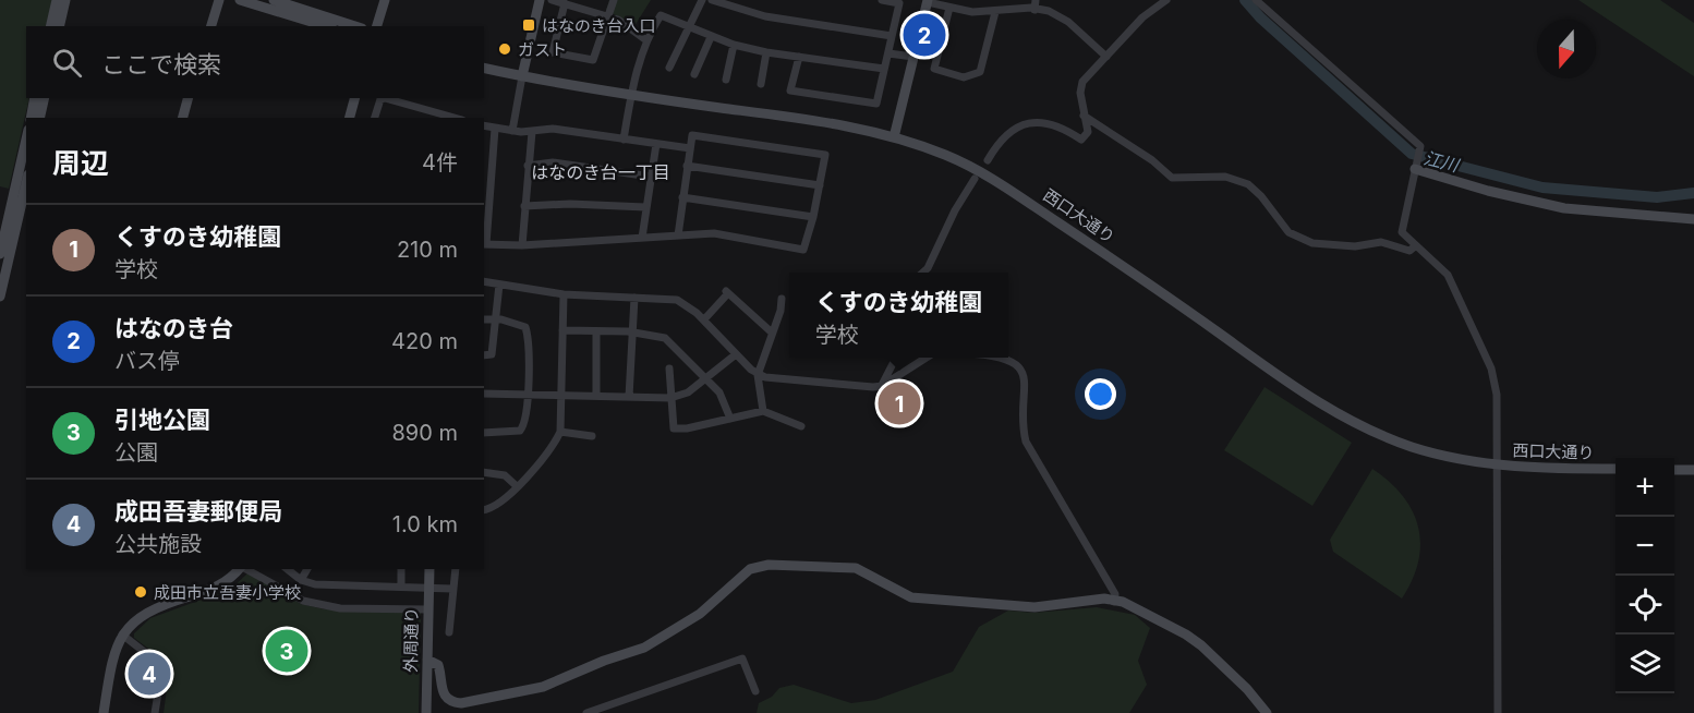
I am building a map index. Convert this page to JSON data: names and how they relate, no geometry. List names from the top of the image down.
{
  "streets": {
    "street": ["西口大通り", "外周通り"]
  },
  "districts": ["はなのき台一丁目"],
  "water": ["江川"],
  "places": {
    "transit": ["はなのき台入口"],
    "other": ["ガスト", "成田市立吾妻小学校"]
  },
  "north": "bottom",
  "page": {
    "pins": [
      "2",
      "1",
      "3",
      "4"
    ],
    "search": "ここで検索",
    "heading": ["周辺", "4件"],
    "list": [
      {
        "mark": "1",
        "name": "くすのき幼稚園",
        "note": "学校",
        "value": "210 m"
      },
      {
        "mark": "2",
        "name": "はなのき台",
        "note": "バス停",
        "value": "420 m"
      },
      {
        "mark": "3",
        "name": "引地公園",
        "note": "公園",
        "value": "890 m"
      },
      {
        "mark": "4",
        "name": "成田吾妻郵便局",
        "note": "公共施設",
        "value": "1.0 km"
      }
    ],
    "popup": ["くすのき幼稚園", "学校"],
    "map_buttons": ["+", "−"]
  }
}
